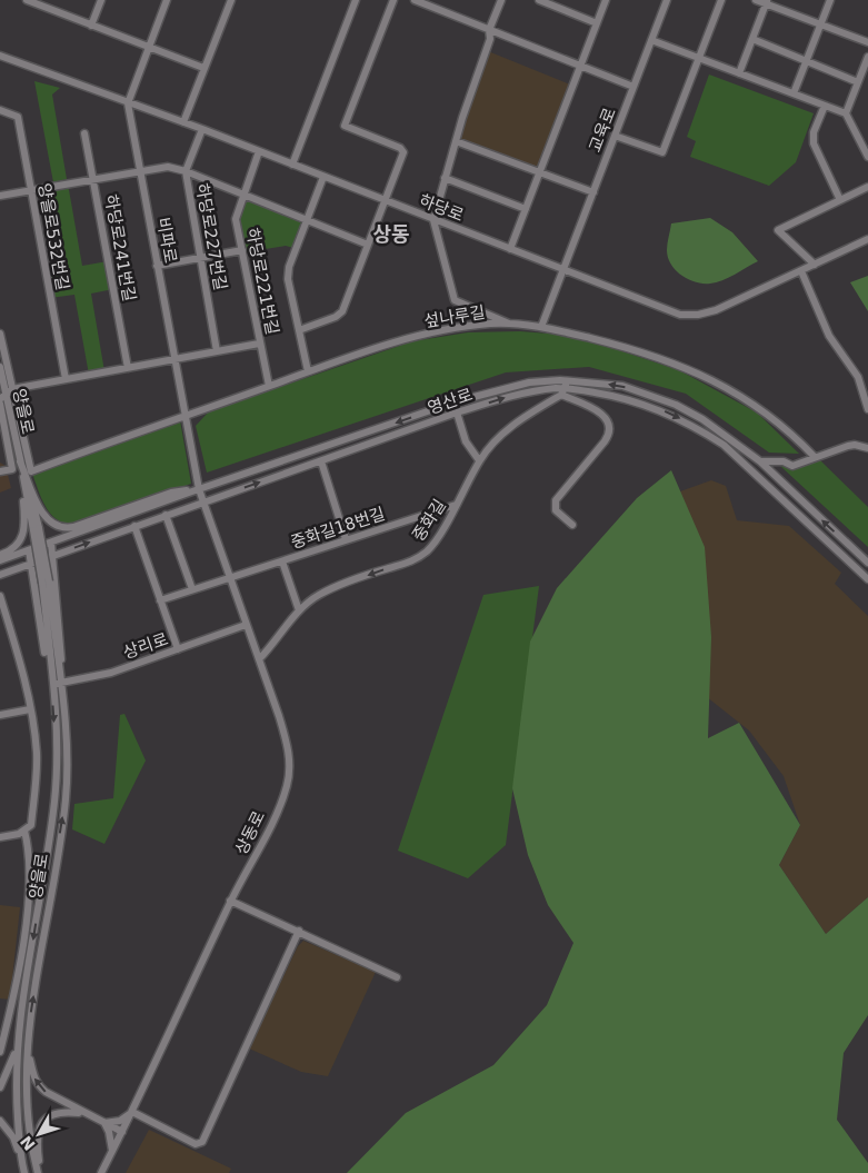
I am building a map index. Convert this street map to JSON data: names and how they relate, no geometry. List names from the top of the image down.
{
  "streets": {
    "street": [
      "교육로",
      "하당로",
      "양을로532번길",
      "하당로227번길",
      "비파로",
      "하당로241번길",
      "하당로221번길",
      "섶나루길",
      "영산로",
      "양을로",
      "중화길",
      "중화길18번길",
      "상리로",
      "상동로"
    ]
  },
  "crossings": [
    ["교육로", "하당로"],
    ["교육로", "섶나루길"],
    ["하당로", "하당로227번길"],
    ["하당로", "비파로"],
    ["하당로", "하당로221번길"],
    ["비파로", "섶나루길"],
    ["비파로", "영산로"],
    ["비파로", "상동로"],
    ["하당로221번길", "섶나루길"],
    ["영산로", "중화길"],
    ["영산로", "상동로"],
    ["양을로", "상리로"],
    ["중화길", "중화길18번길"],
    ["중화길", "상동로"],
    ["중화길18번길", "상동로"],
    ["상리로", "상동로"]
  ],
  "one_way": ["중화길"],
  "districts": ["상동"],
  "north": "bottom left"
}
